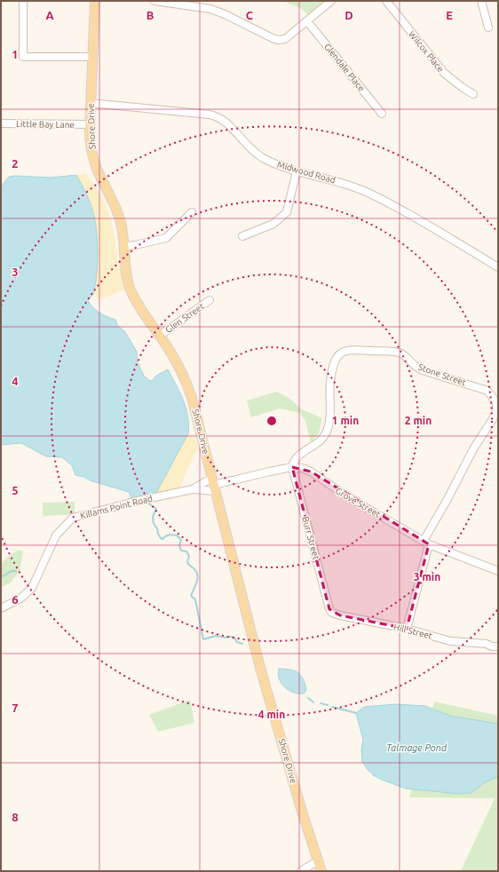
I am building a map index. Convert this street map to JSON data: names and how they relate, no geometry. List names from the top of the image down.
{
  "streets": {
    "main road": ["Shore Drive"],
    "street": [
      "Wilcox Place",
      "Glendale Place",
      "Little Bay Lane",
      "Midwood Road",
      "Glen Street",
      "Stone Street",
      "Grove Street",
      "Killams Point Road",
      "Burr Street",
      "Hill Street"
    ]
  },
  "crossings": [
    ["Little Bay Lane", "Shore Drive"],
    ["Shore Drive", "Midwood Road"],
    ["Shore Drive", "Glen Street"],
    ["Shore Drive", "Grove Street"],
    ["Shore Drive", "Killams Point Road"],
    ["Stone Street", "Grove Street"],
    ["Stone Street", "Burr Street"],
    ["Stone Street", "Hill Street"],
    ["Grove Street", "Killams Point Road"],
    ["Grove Street", "Burr Street"],
    ["Burr Street", "Hill Street"]
  ],
  "water": ["Talmage Pond"],
  "grid": {
    "columns": [
      "A",
      "B",
      "C",
      "D",
      "E"
    ],
    "rows": [
      "1",
      "2",
      "3",
      "4",
      "5",
      "6",
      "7",
      "8"
    ]
  },
  "rings": [
    "1 min",
    "2 min",
    "3 min",
    "4 min"
  ]
}
